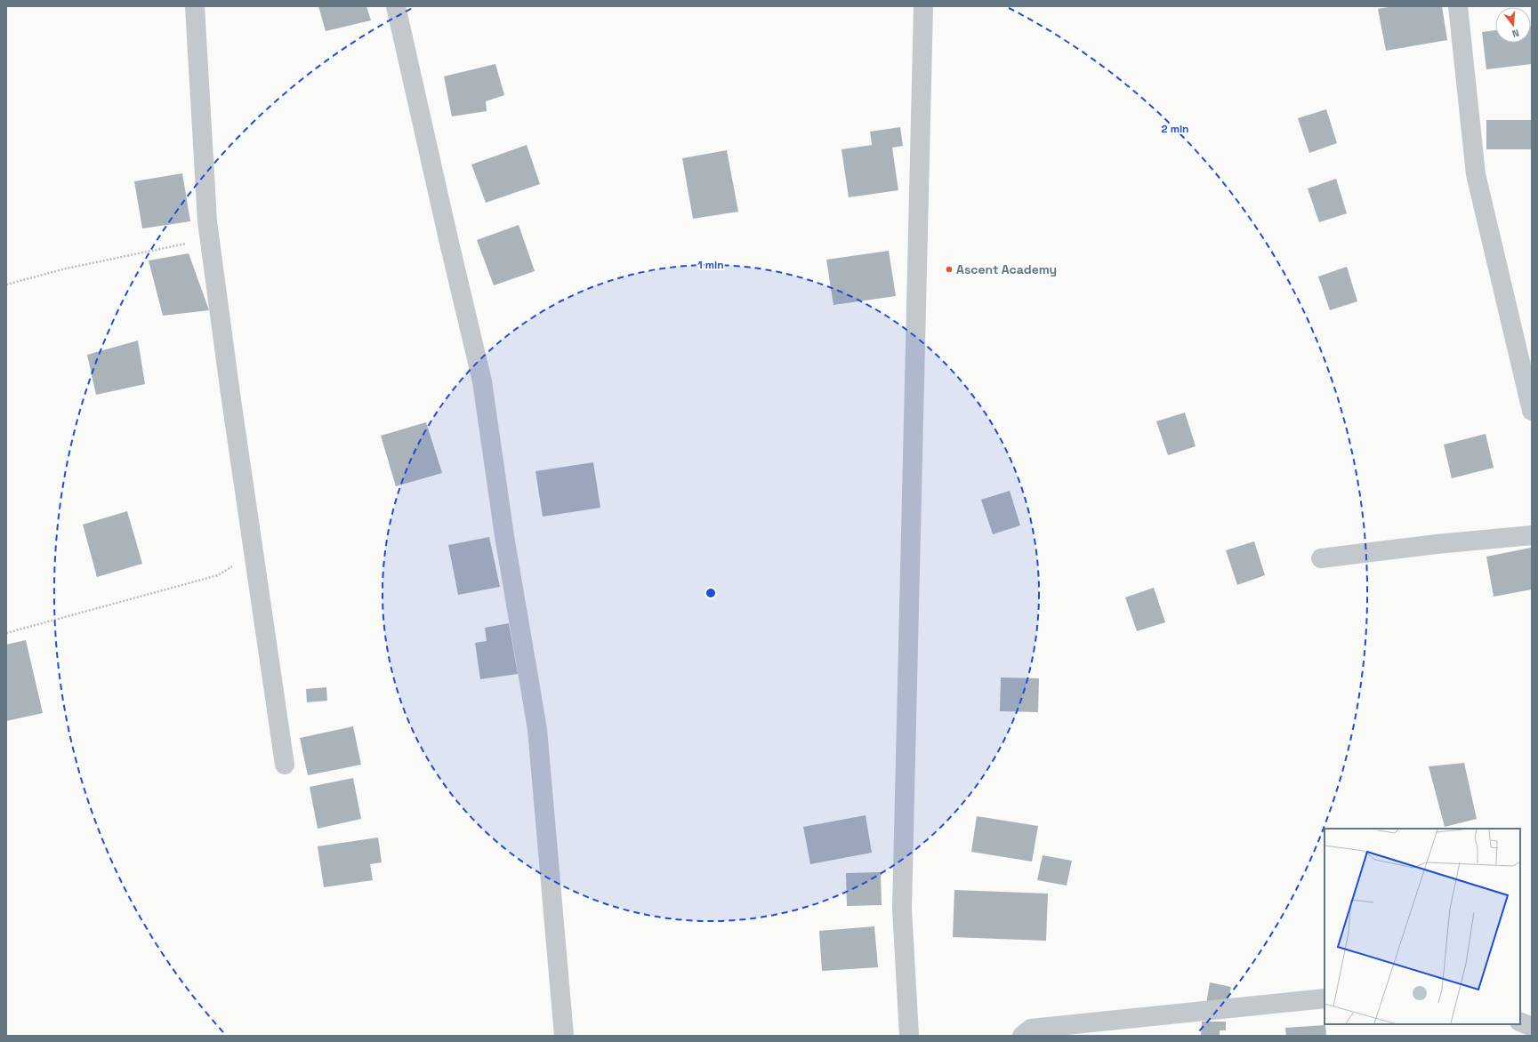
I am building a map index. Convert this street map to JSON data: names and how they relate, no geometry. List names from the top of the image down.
{
  "places": ["Ascent Academy"],
  "north": "bottom",
  "rings": ["2 min", "1 min"]
}
